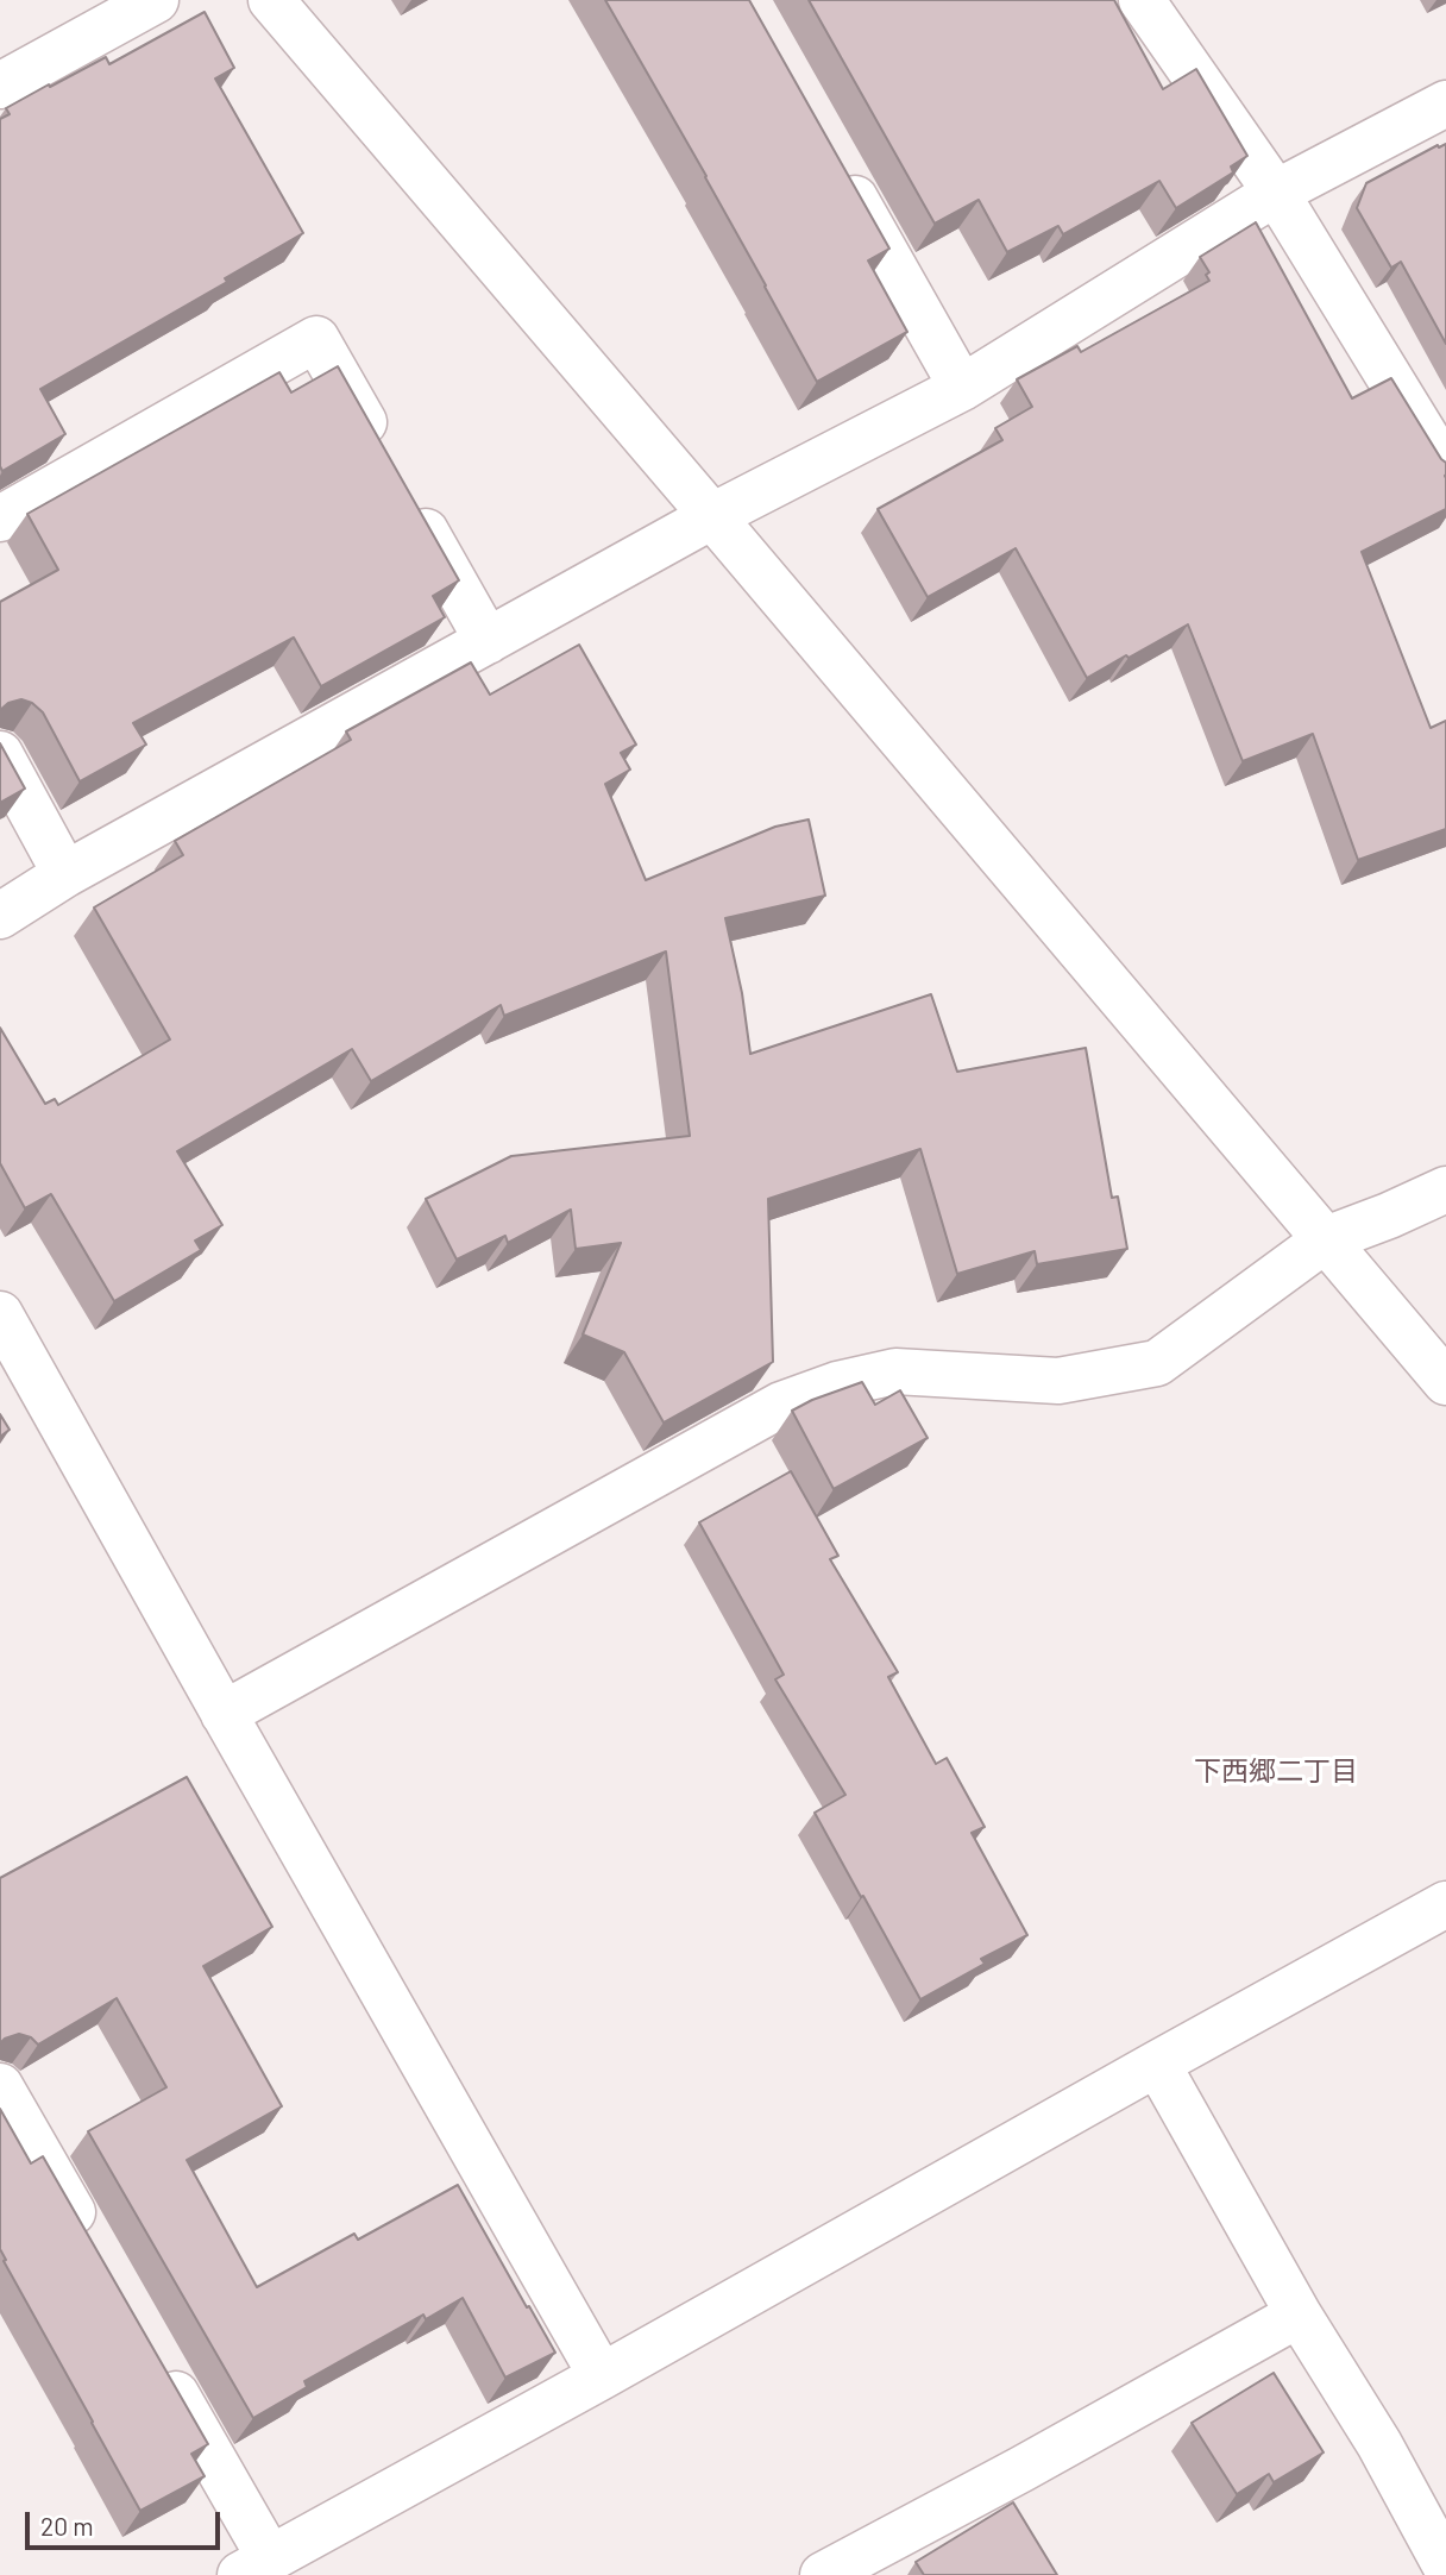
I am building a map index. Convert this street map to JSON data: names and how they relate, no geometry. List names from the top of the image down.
{
  "districts": ["下西郷二丁目"],
  "scale_bar": "20 m"
}
